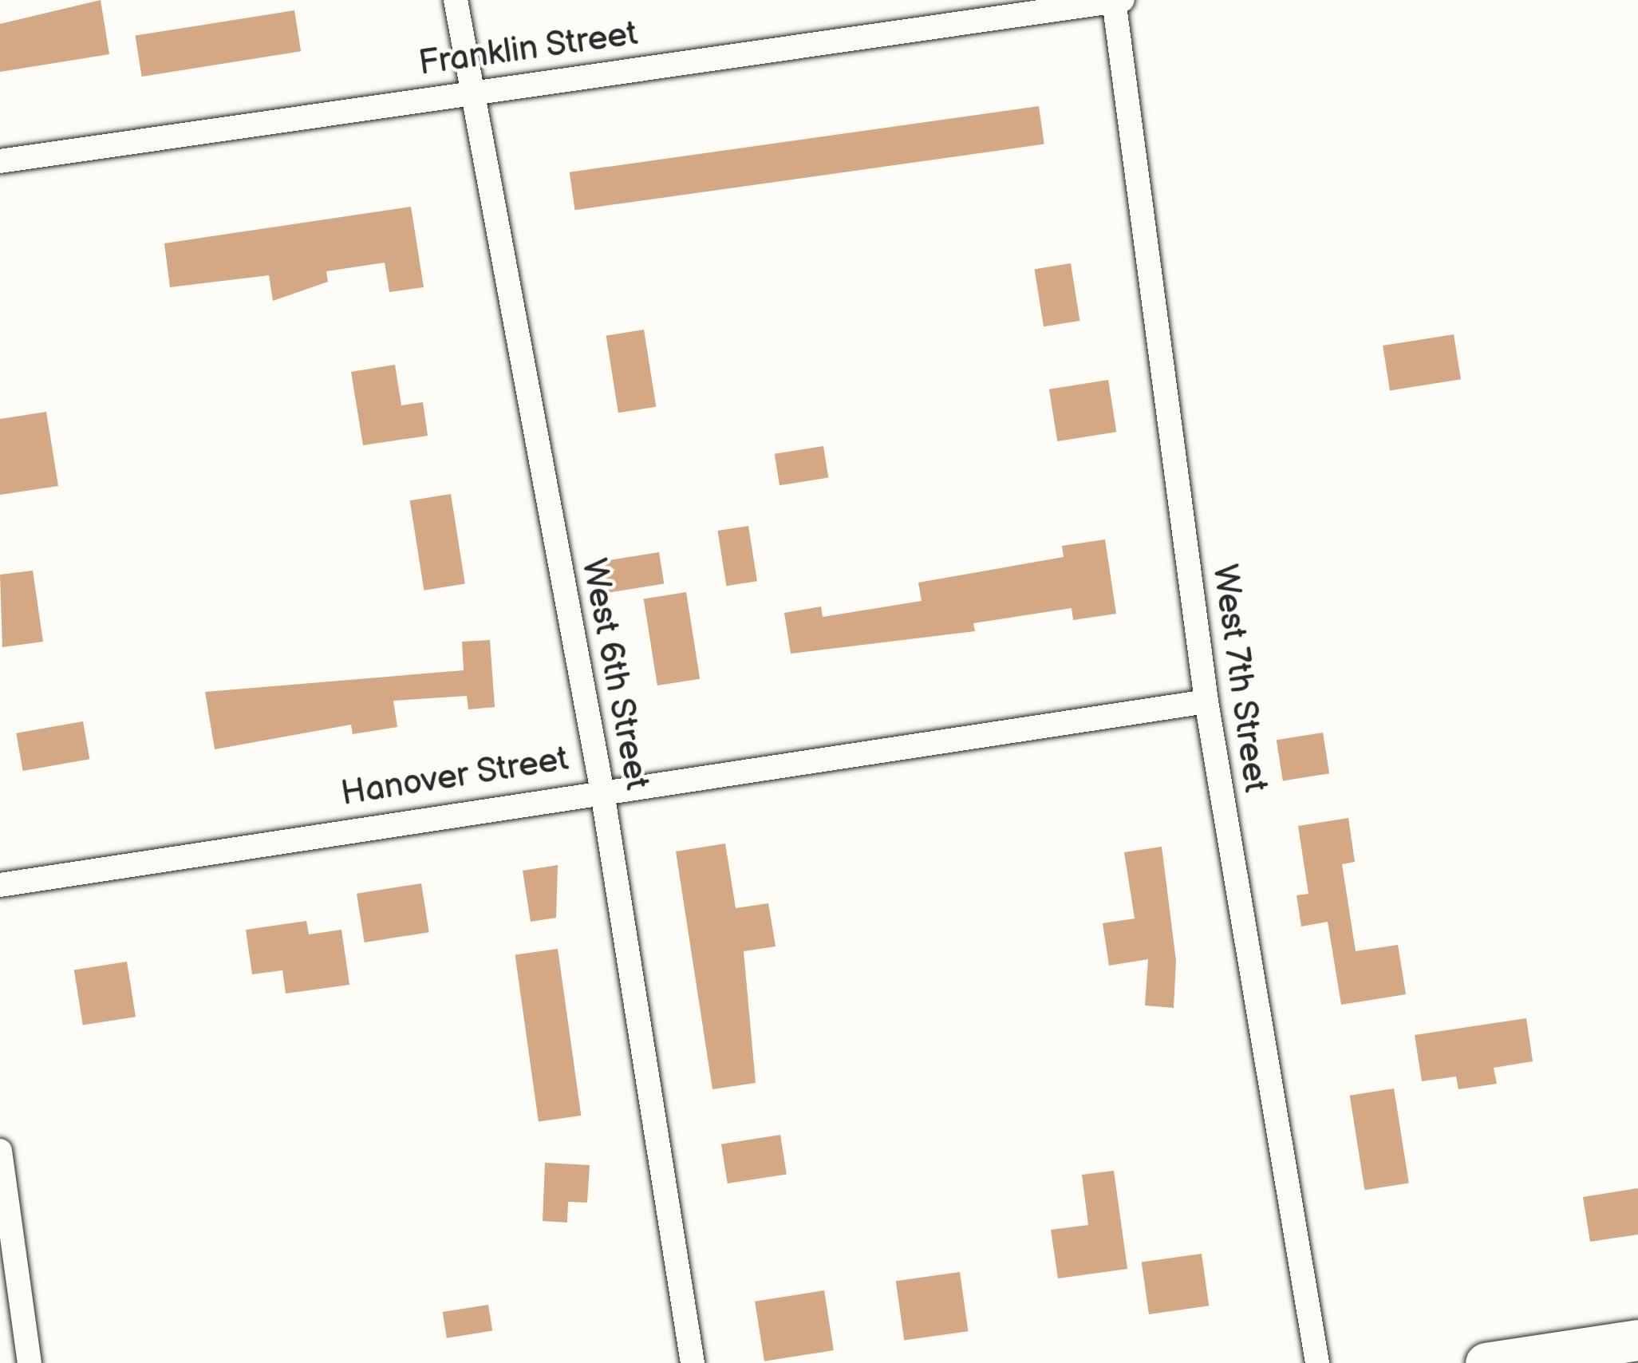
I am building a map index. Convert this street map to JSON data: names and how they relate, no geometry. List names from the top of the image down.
{
  "streets": {
    "street": [
      "Franklin Street",
      "West 6th Street",
      "West 7th Street",
      "Hanover Street"
    ]
  },
  "crossings": [
    ["Franklin Street", "West 6th Street"],
    ["Franklin Street", "West 7th Street"],
    ["West 6th Street", "Hanover Street"],
    ["West 7th Street", "Hanover Street"]
  ]
}
